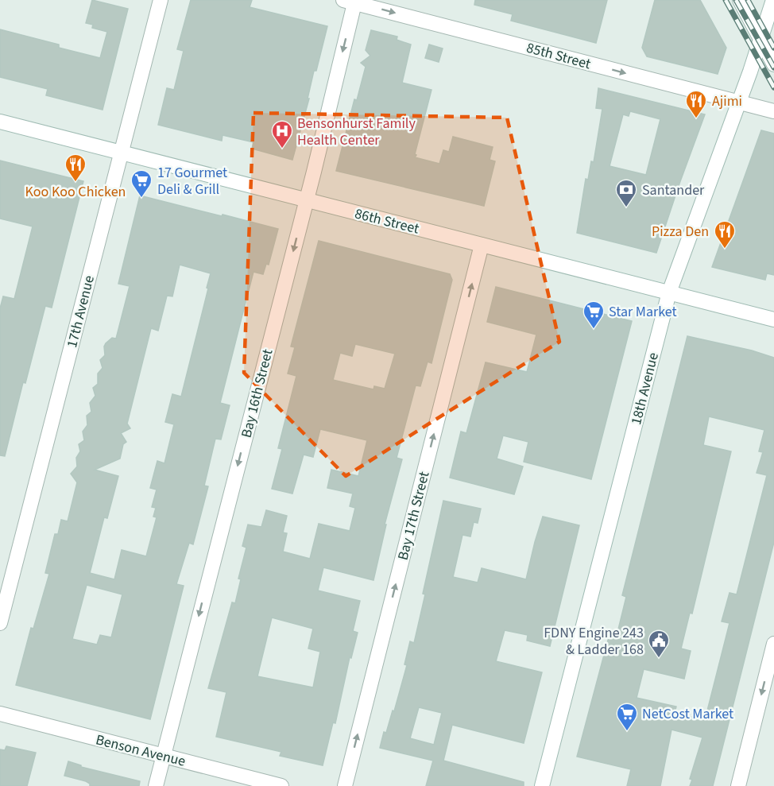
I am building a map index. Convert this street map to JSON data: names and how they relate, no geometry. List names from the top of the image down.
{
  "streets": {
    "street": [
      "85th Street",
      "86th Street",
      "17th Avenue",
      "18th Avenue",
      "Bay 16th Street",
      "Bay 17th Street",
      "Benson Avenue"
    ]
  },
  "crossings": [
    ["85th Street", "18th Avenue"],
    ["85th Street", "Bay 16th Street"],
    ["86th Street", "17th Avenue"],
    ["86th Street", "18th Avenue"],
    ["86th Street", "Bay 16th Street"],
    ["86th Street", "Bay 17th Street"],
    ["Bay 16th Street", "Benson Avenue"]
  ],
  "one_way": ["85th Street", "Bay 16th Street", "Bay 17th Street"],
  "places": {
    "restaurant": ["Ajimi", "Koo Koo Chicken", "Pizza Den"],
    "hospital": ["Bensonhurst Family Health Center"],
    "supermarket": ["17 Gourmet Deli & Grill", "Star Market", "NetCost Market"],
    "bank": ["Santander"],
    "public building": ["FDNY Engine 243 & Ladder 168"]
  }
}
